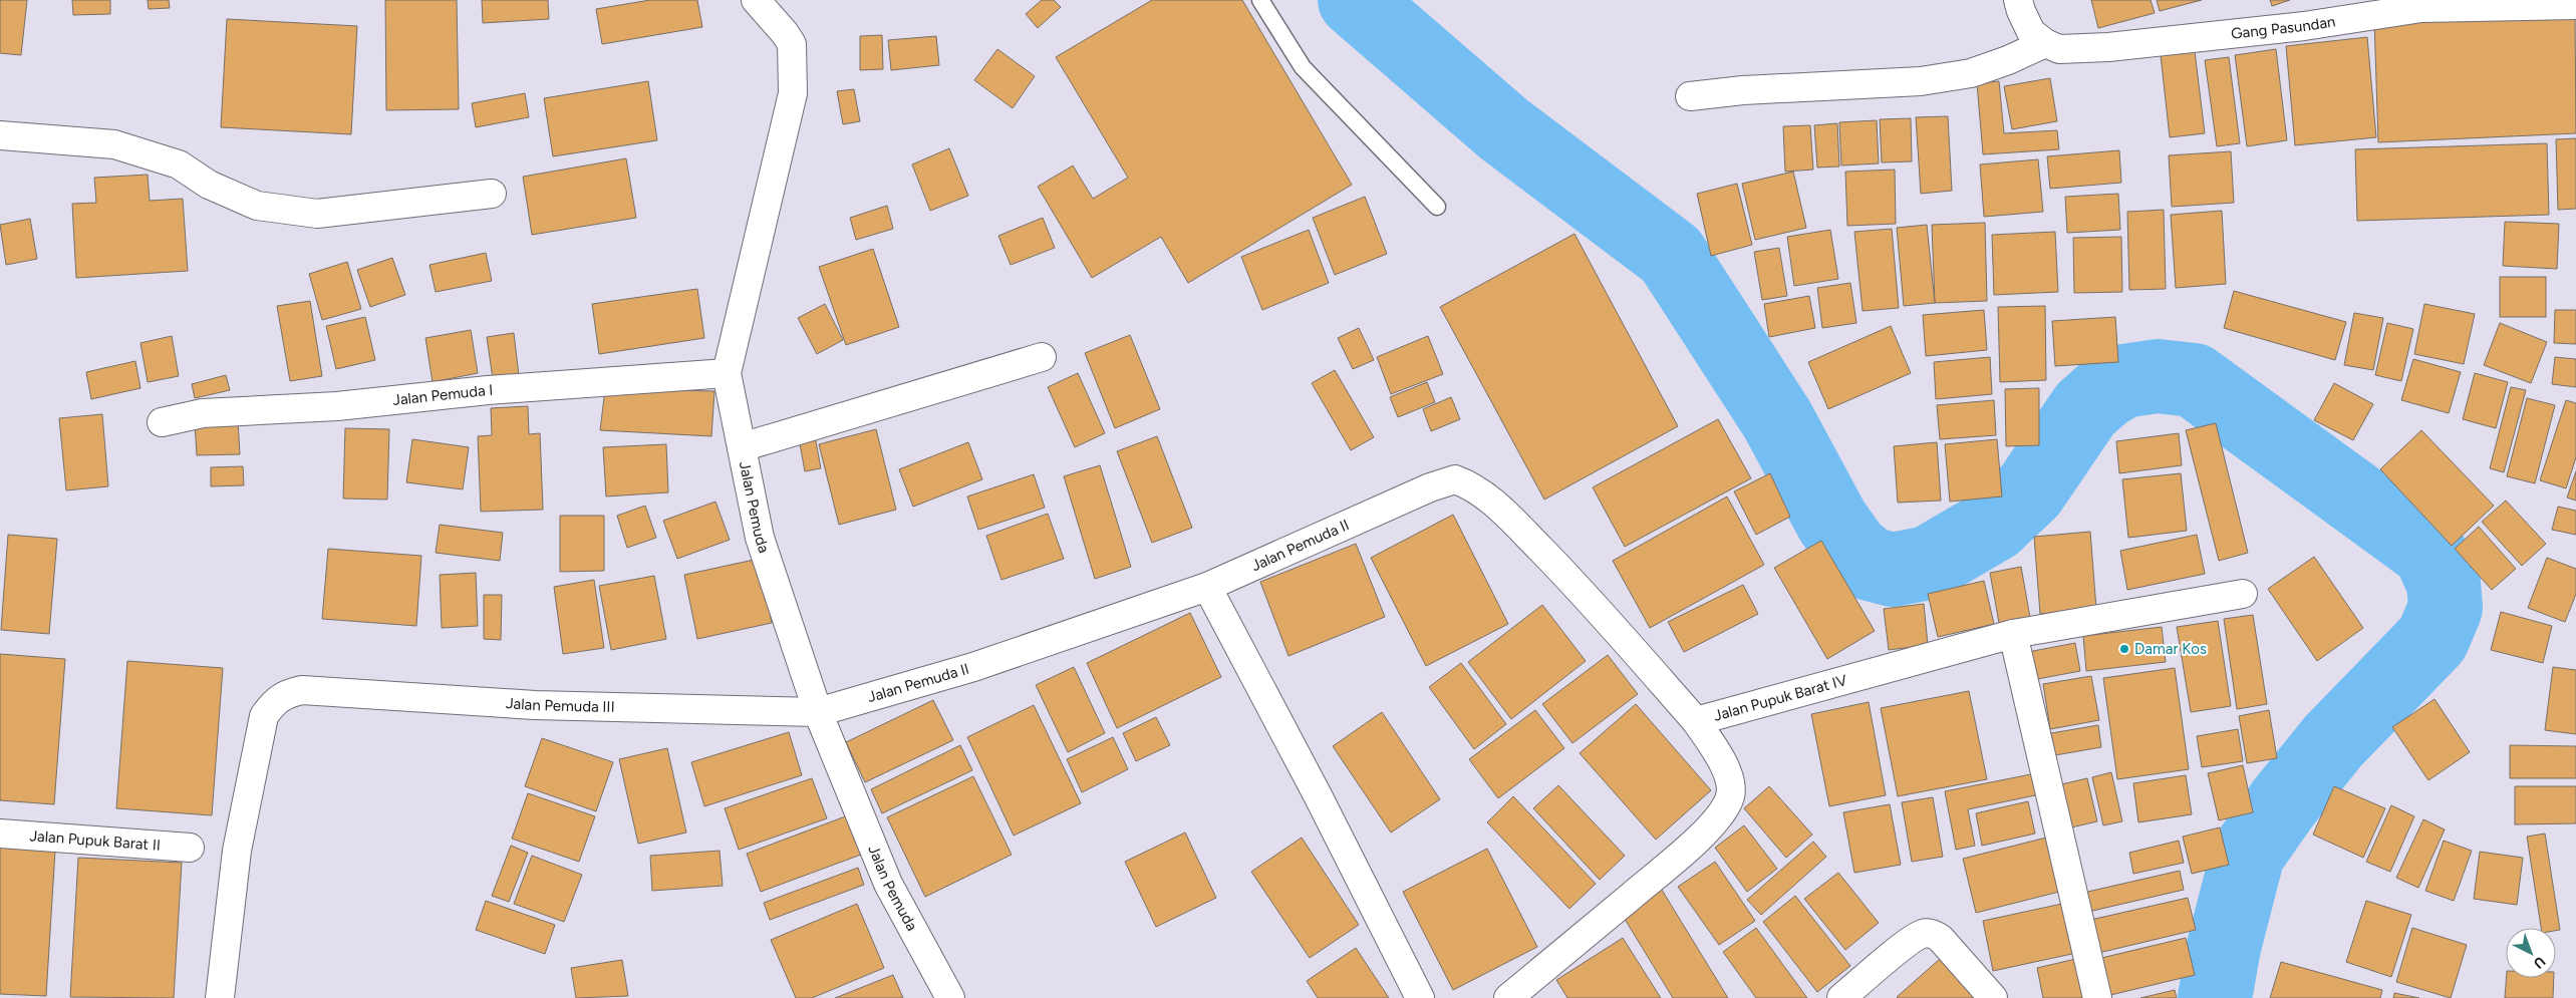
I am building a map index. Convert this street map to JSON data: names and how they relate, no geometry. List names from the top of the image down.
{
  "streets": {
    "street": [
      "Gang Pasundan",
      "Jalan Pemuda I",
      "Jalan Pemuda",
      "Jalan Pemuda II",
      "Jalan Pupuk Barat IV",
      "Jalan Pemuda III",
      "Jalan Pupuk Barat II"
    ]
  },
  "crossings": [
    ["Jalan Pemuda I", "Jalan Pemuda"],
    ["Jalan Pemuda", "Jalan Pemuda II"],
    ["Jalan Pemuda", "Jalan Pemuda III"],
    ["Jalan Pemuda II", "Jalan Pupuk Barat IV"],
    ["Jalan Pemuda II", "Jalan Pemuda III"]
  ],
  "places": ["Damar Kos"],
  "north": "bottom right"
}
